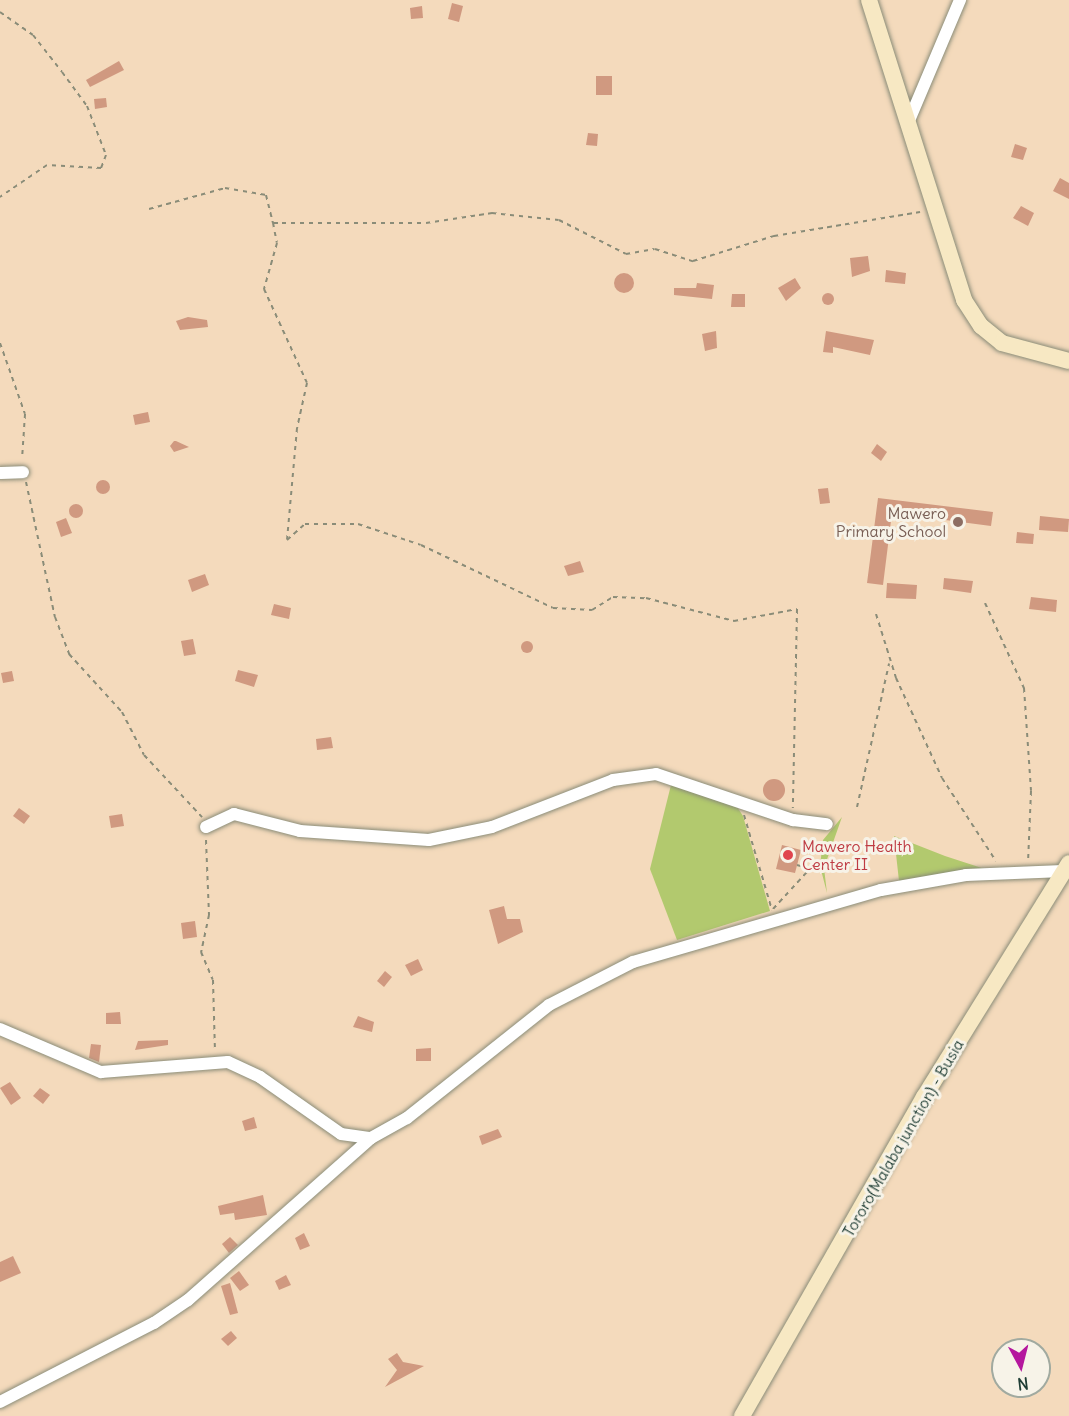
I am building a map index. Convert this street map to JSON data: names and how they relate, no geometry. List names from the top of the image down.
{
  "streets": {
    "main road": ["Tororo(Malaba junction) - Busia"]
  },
  "places": ["Mawero Primary School", "Mawero Health Center II"],
  "north": "bottom"
}
